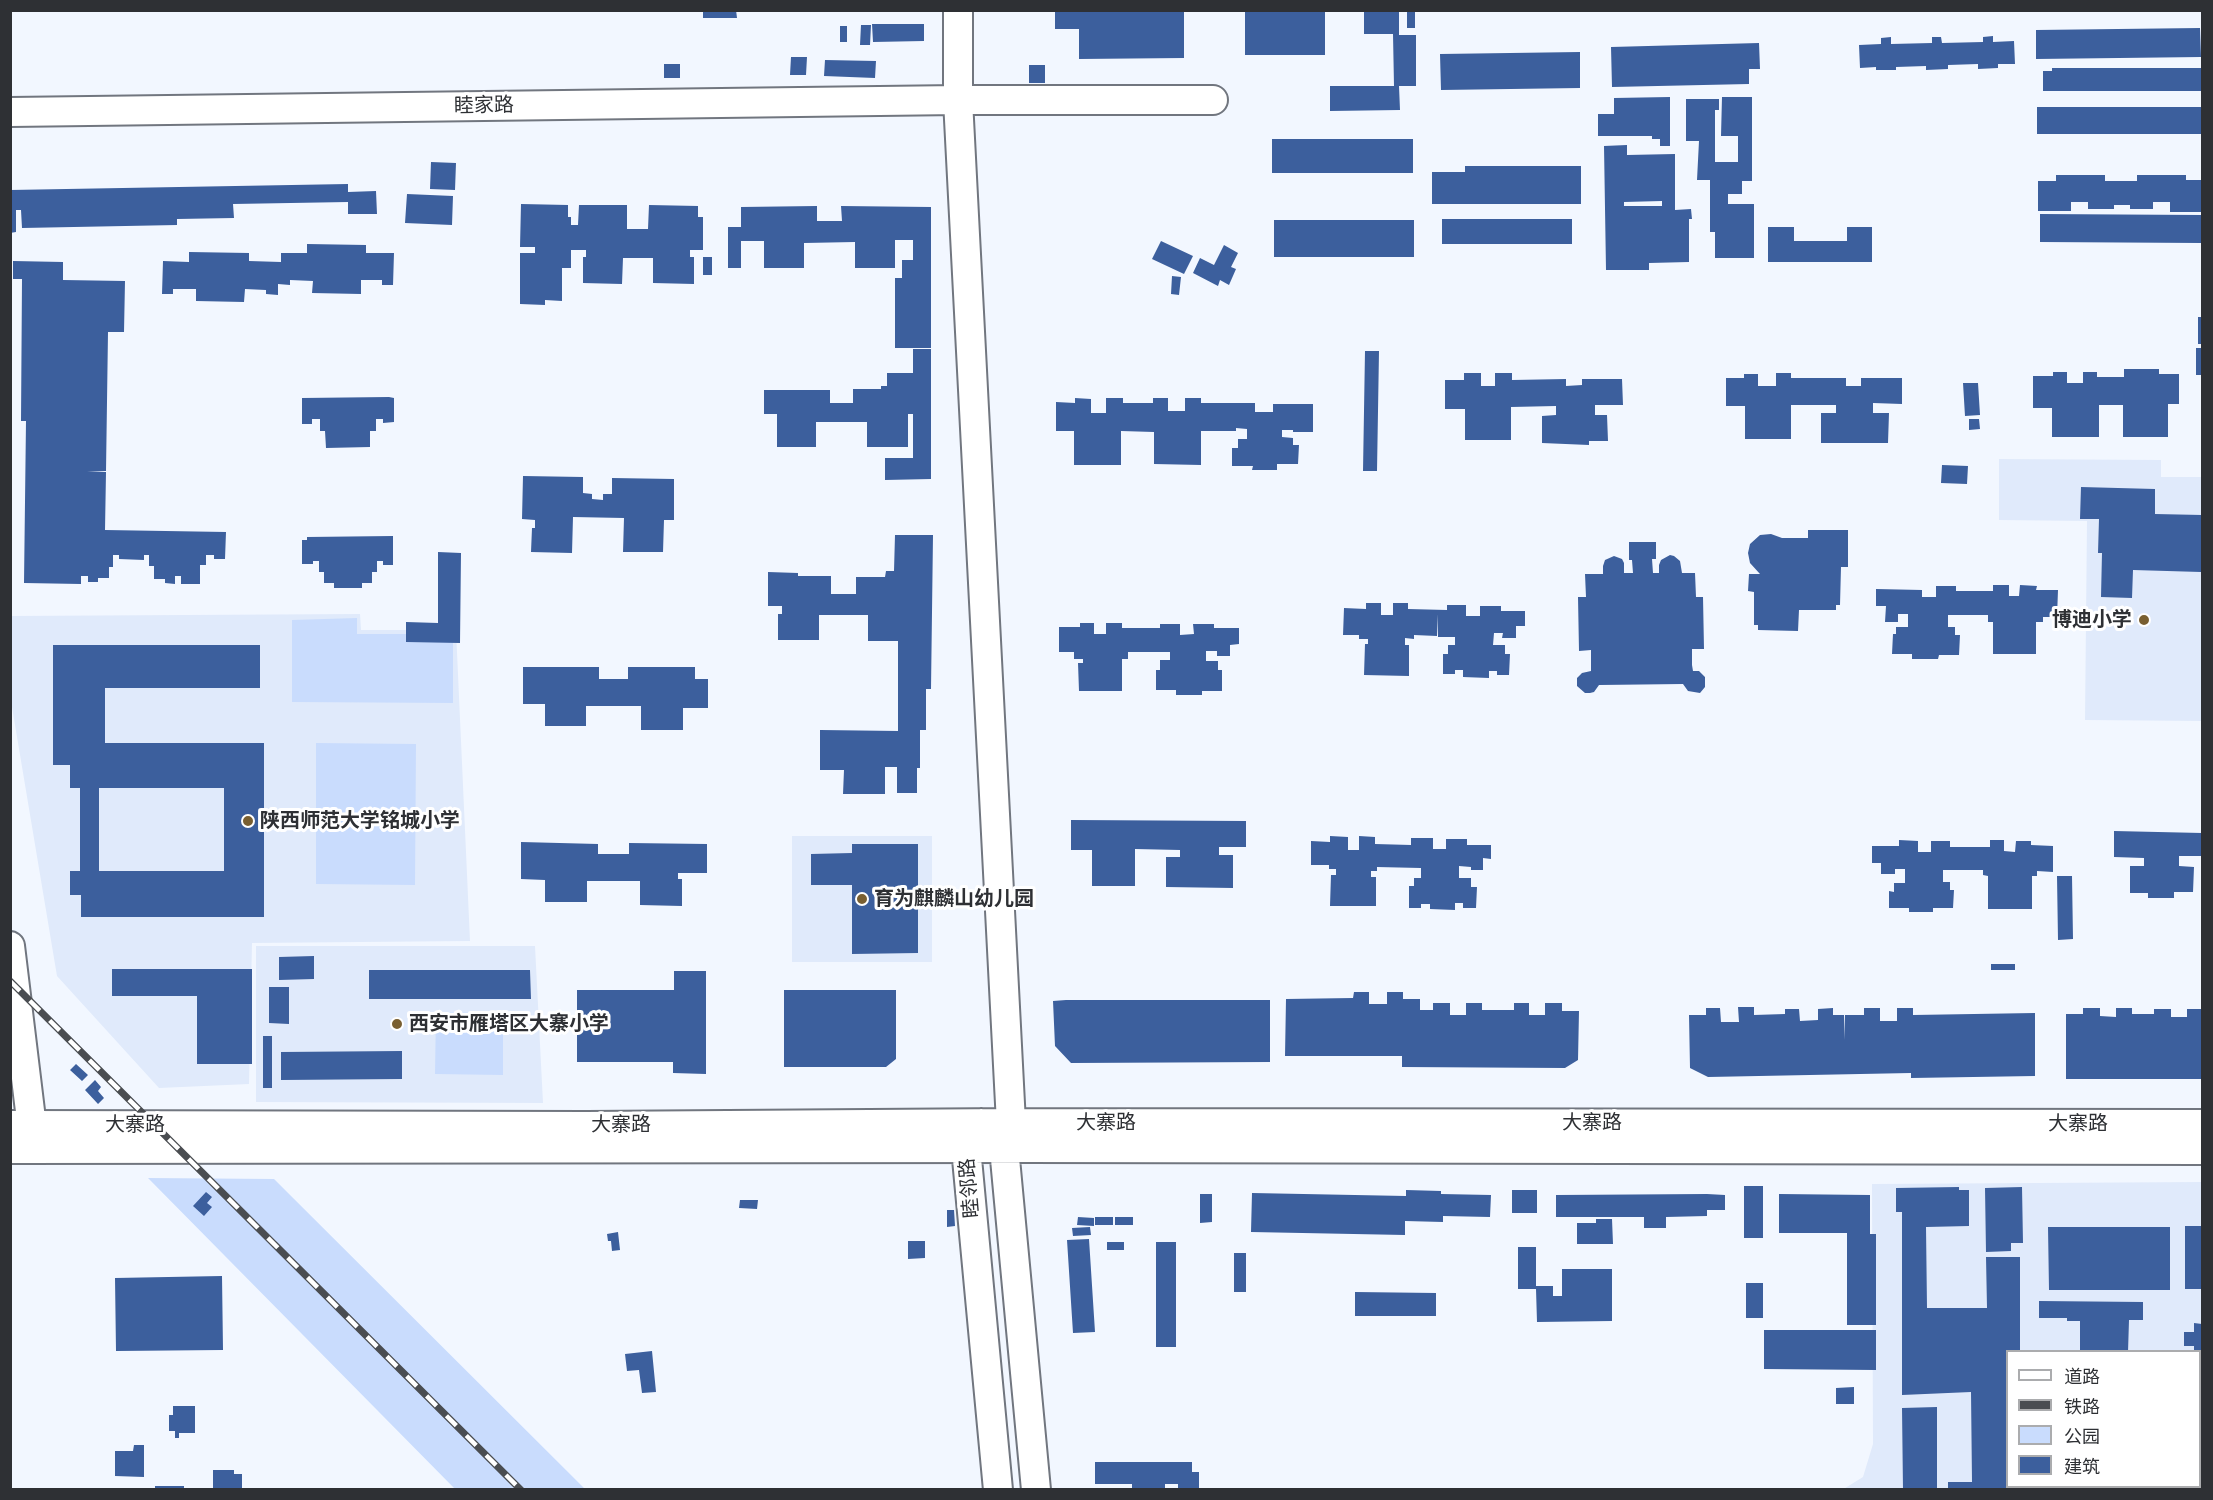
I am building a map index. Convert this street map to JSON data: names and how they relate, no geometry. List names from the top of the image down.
{
  "streets": {
    "main road": ["睦家路", "大寨路", "睦邻路"]
  },
  "crossings": [
    ["大寨路", "睦邻路"]
  ],
  "places": [
    "博迪小学",
    "陕西师范大学铭城小学",
    "育为麒麟山幼儿园",
    "西安市雁塔区大寨小学"
  ],
  "legend": [
    "道路",
    "铁路",
    "公园",
    "建筑"
  ]
}
